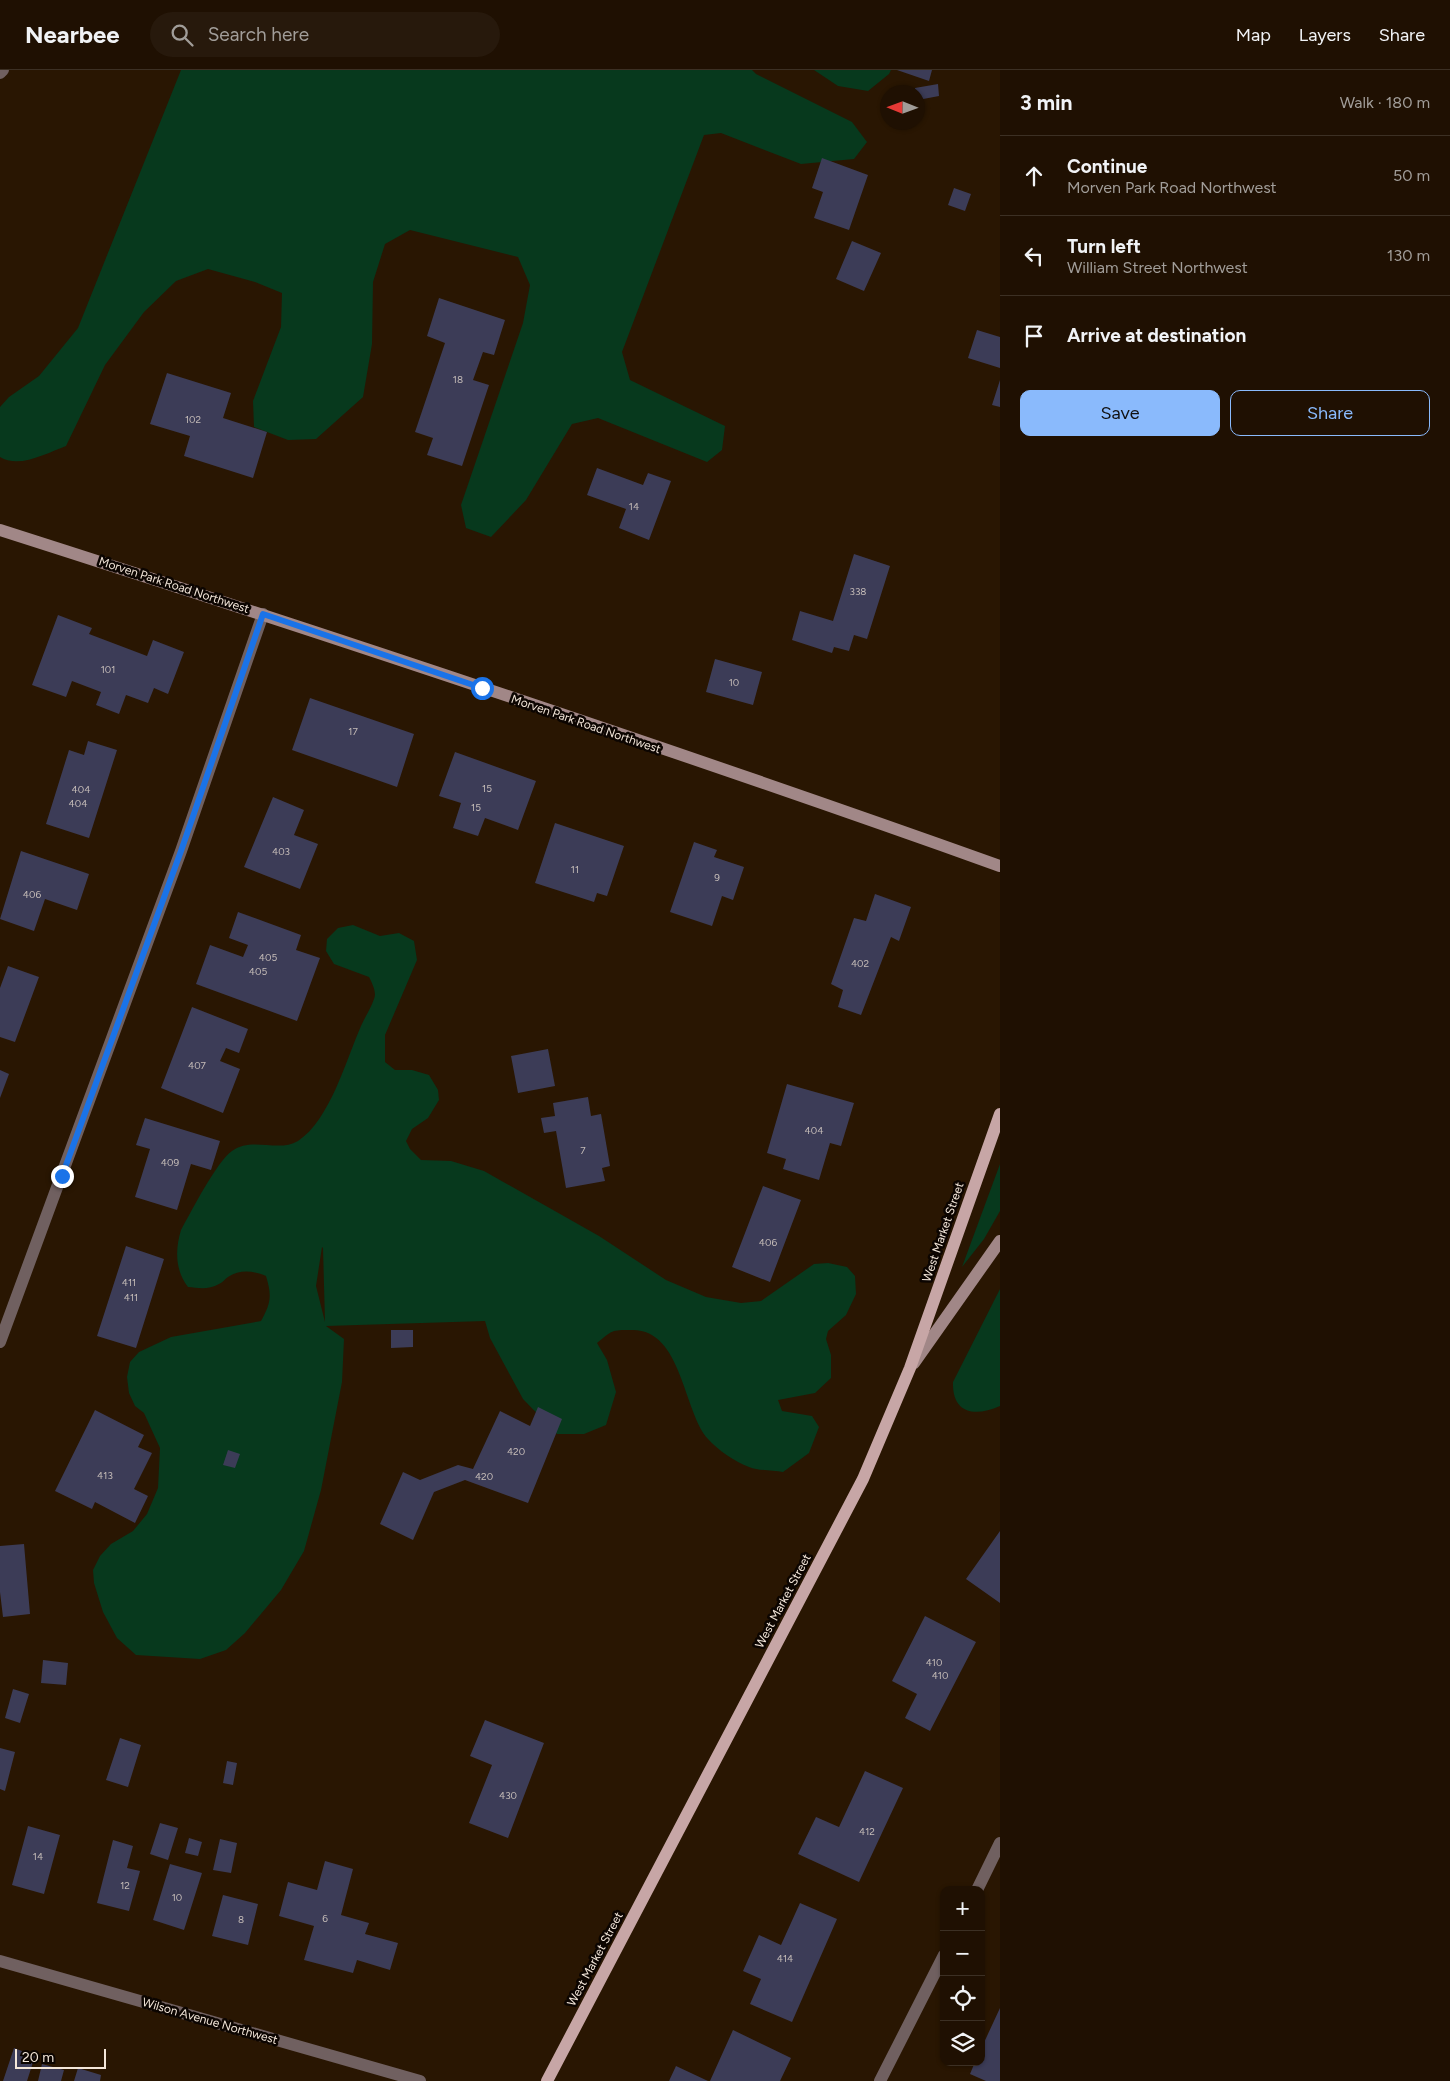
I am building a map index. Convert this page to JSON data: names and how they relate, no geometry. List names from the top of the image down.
{
  "streets": {
    "main road": ["West Market Street"],
    "street": ["Morven Park Road Northwest", "Wilson Avenue Northwest"]
  },
  "house_numbers": [
    "18",
    "102",
    "14",
    "338",
    "101",
    "10",
    "17",
    "15",
    "404",
    "404",
    "15",
    "403",
    "11",
    "9",
    "406",
    "405",
    "402",
    "405",
    "407",
    "404",
    "7",
    "409",
    "406",
    "411",
    "411",
    "420",
    "413",
    "420",
    "410",
    "410",
    "430",
    "412",
    "14",
    "12",
    "10",
    "6",
    "8",
    "414"
  ],
  "scale_bar": "20 m",
  "north": "left",
  "page": {
    "header": "Nearbee",
    "search": "Search here",
    "nav": ["Map", "Layers", "Share"],
    "heading": ["3 min", "Walk · 180 m"],
    "list": [
      ["Continue", "Morven Park Road Northwest", "50 m"],
      ["Turn left", "William Street Northwest", "130 m"],
      "Arrive at destination"
    ],
    "buttons": ["Save", "Share"],
    "map_buttons": ["+", "−"],
    "scale": "20 m"
  }
}
